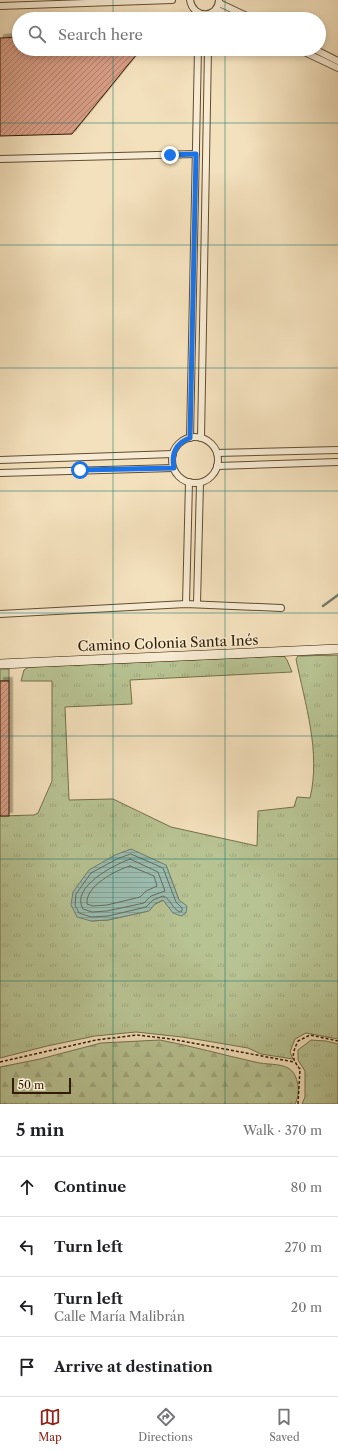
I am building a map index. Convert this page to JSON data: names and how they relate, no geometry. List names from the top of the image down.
{
  "streets": {
    "main road": ["Camino Colonia Santa Inés"]
  },
  "scale_bar": "50 m",
  "page": {
    "search": "Search here",
    "scale": "50 m",
    "heading": ["5 min", "Walk · 370 m"],
    "list": [
      ["Continue", "80 m"],
      ["Turn left", "270 m"],
      ["Turn left", "Calle María Malibrán", "20 m"],
      "Arrive at destination"
    ],
    "nav": ["Map", "Directions", "Saved"]
  }
}
